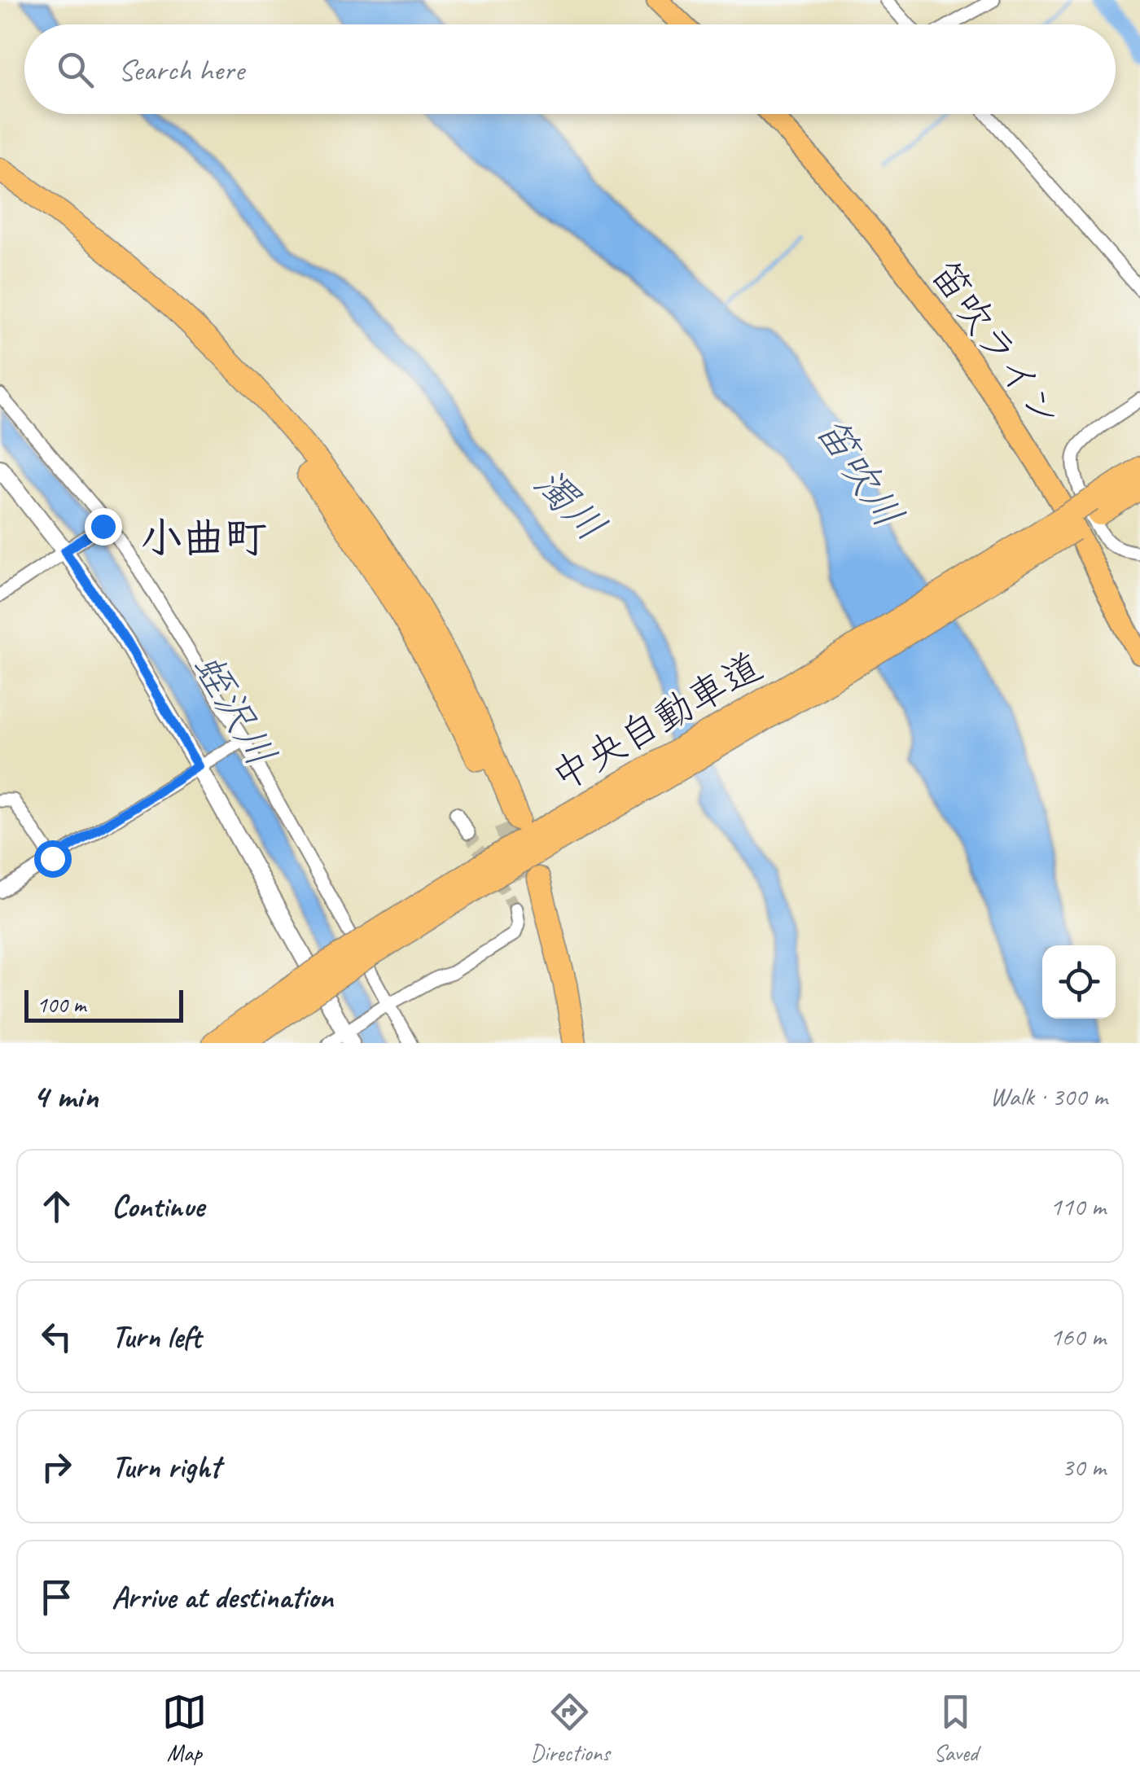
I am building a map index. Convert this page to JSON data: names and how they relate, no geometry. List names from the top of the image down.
{
  "streets": {
    "highway": ["笛吹ライン", "中央自動車道"]
  },
  "districts": ["小曲町"],
  "water": ["笛吹川", "濁川", "蛭沢川"],
  "scale_bar": "100 m",
  "page": {
    "search": "Search here",
    "scale": "100 m",
    "heading": ["4 min", "Walk · 300 m"],
    "list": [
      ["Continue", "110 m"],
      ["Turn left", "160 m"],
      ["Turn right", "30 m"],
      "Arrive at destination"
    ],
    "nav": ["Map", "Directions", "Saved"]
  }
}
